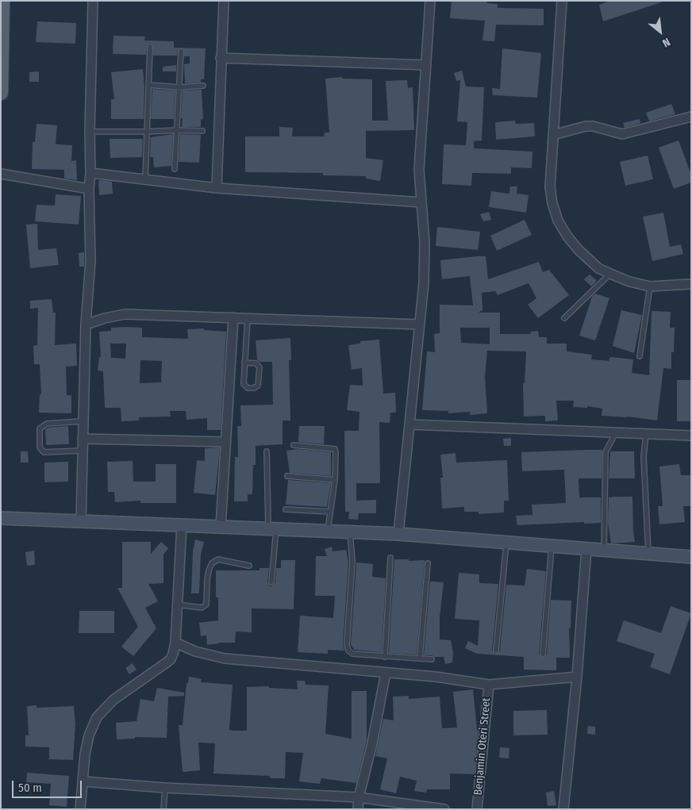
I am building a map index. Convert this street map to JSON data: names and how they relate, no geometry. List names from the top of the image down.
{
  "streets": {
    "street": ["Benjamin Oteri Street"]
  },
  "scale_bar": "50 m",
  "north": "bottom right"
}
